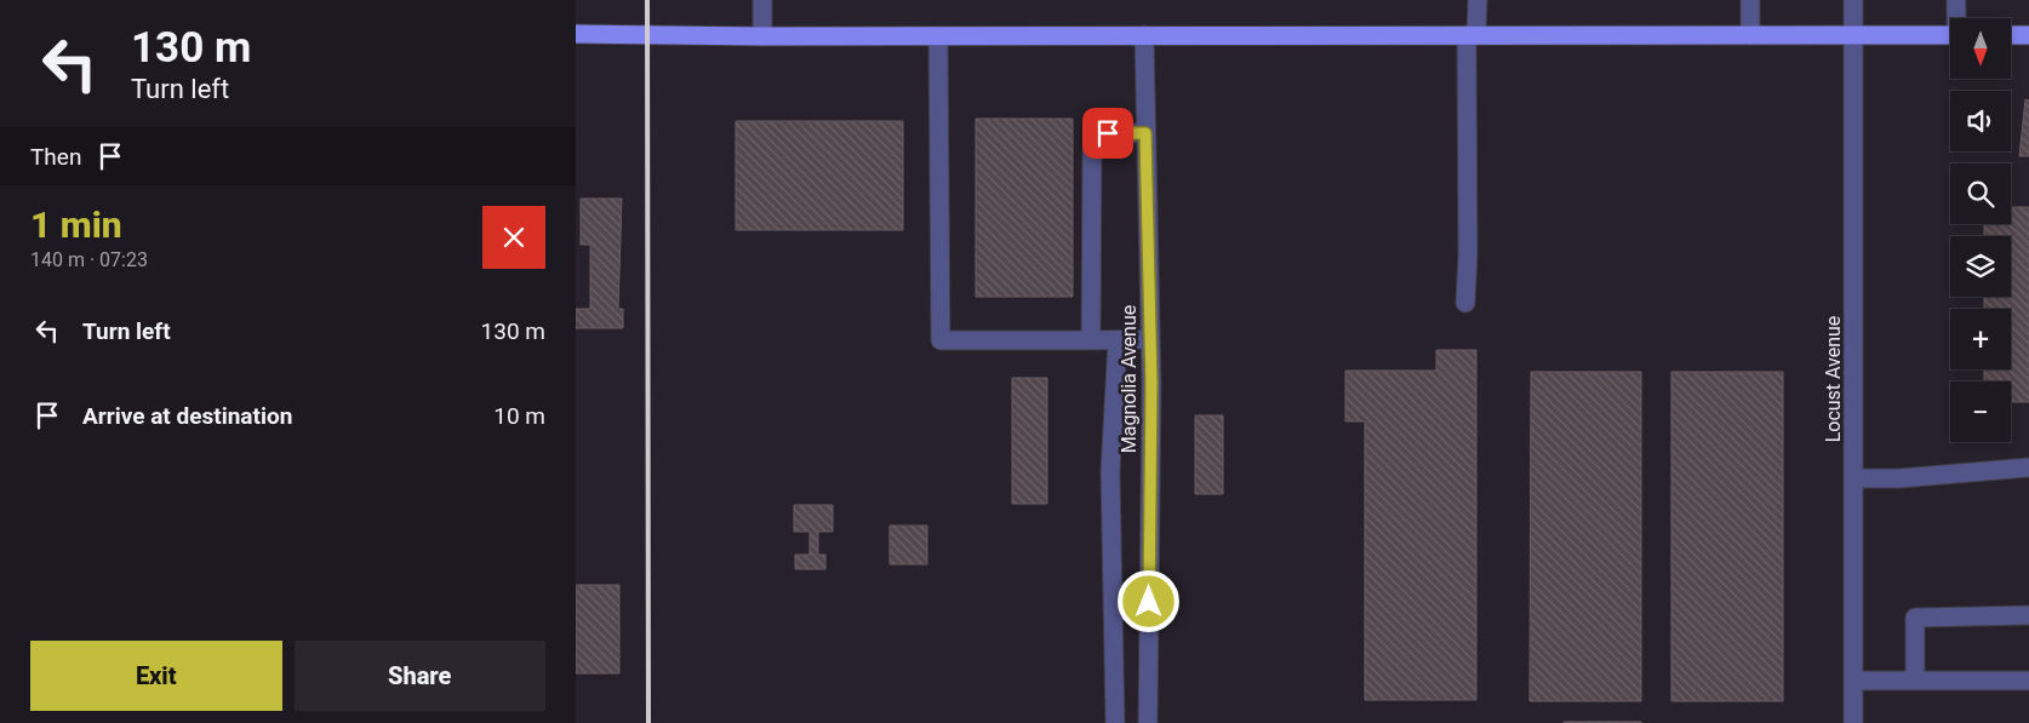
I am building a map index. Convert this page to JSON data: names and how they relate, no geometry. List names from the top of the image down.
{
  "streets": {
    "street": ["Magnolia Avenue", "Locust Avenue"]
  },
  "north": "bottom",
  "page": {
    "turn": ["130 m", "Turn left"],
    "map_buttons": ["+", "−"],
    "then": "Then",
    "heading": ["1 min", "140 m · 07:23"],
    "list": [
      {
        "name": "Turn left",
        "value": "130 m"
      },
      {
        "name": "Arrive at destination",
        "value": "10 m"
      }
    ],
    "buttons": ["Exit", "Share"]
  }
}
